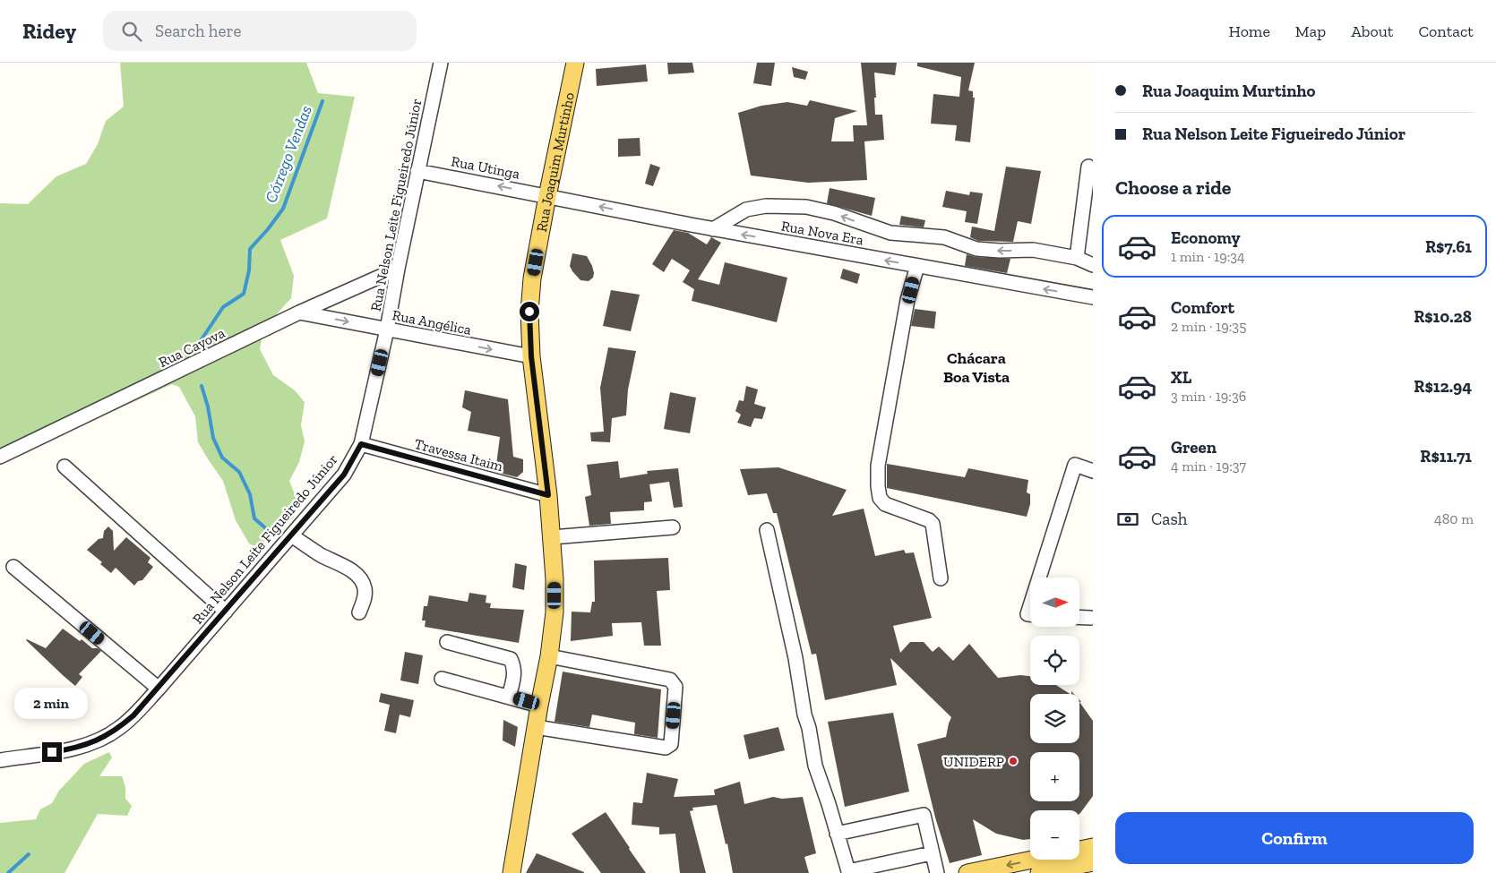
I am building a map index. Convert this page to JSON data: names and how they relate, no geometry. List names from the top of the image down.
{
  "streets": {
    "main road": ["Rua Joaquim Murtinho"],
    "street": [
      "Rua Utinga",
      "Rua Nelson Leite Figueiredo Júnior",
      "Rua Nova Era",
      "Rua Angélica",
      "Rua Cayova",
      "Travessa Itaim"
    ]
  },
  "crossings": [
    ["Rua Joaquim Murtinho", "Rua Utinga"],
    ["Rua Joaquim Murtinho", "Rua Nova Era"],
    ["Rua Joaquim Murtinho", "Rua Angélica"],
    ["Rua Joaquim Murtinho", "Travessa Itaim"],
    ["Rua Utinga", "Rua Nelson Leite Figueiredo Júnior"],
    ["Rua Utinga", "Rua Nova Era"],
    ["Rua Nelson Leite Figueiredo Júnior", "Rua Angélica"],
    ["Rua Nelson Leite Figueiredo Júnior", "Rua Cayova"],
    ["Rua Nelson Leite Figueiredo Júnior", "Travessa Itaim"],
    ["Rua Angélica", "Rua Cayova"]
  ],
  "one_way": ["Rua Utinga", "Rua Angélica"],
  "districts": ["Chácara Boa Vista"],
  "water": ["Córrego Vendas"],
  "places": ["UNIDERP"],
  "north": "right",
  "page": {
    "header": "Ridey",
    "search": "Search here",
    "nav": [
      "Home",
      "Map",
      "About",
      "Contact"
    ],
    "banner": ["Rua Joaquim Murtinho", "Rua Nelson Leite Figueiredo Júnior"],
    "heading": "Choose a ride",
    "list": [
      {
        "name": "Economy",
        "note": "1 min · 19:34",
        "value": "R$7.61"
      },
      {
        "name": "Comfort",
        "note": "2 min · 19:35",
        "value": "R$10.28"
      },
      {
        "name": "XL",
        "note": "3 min · 19:36",
        "value": "R$12.94"
      },
      {
        "name": "Green",
        "note": "4 min · 19:37",
        "value": "R$11.71"
      }
    ],
    "pay": ["Cash", "480 m"],
    "map_buttons": ["+", "−"],
    "bubble": "2 min",
    "buttons": "Confirm"
  }
}
